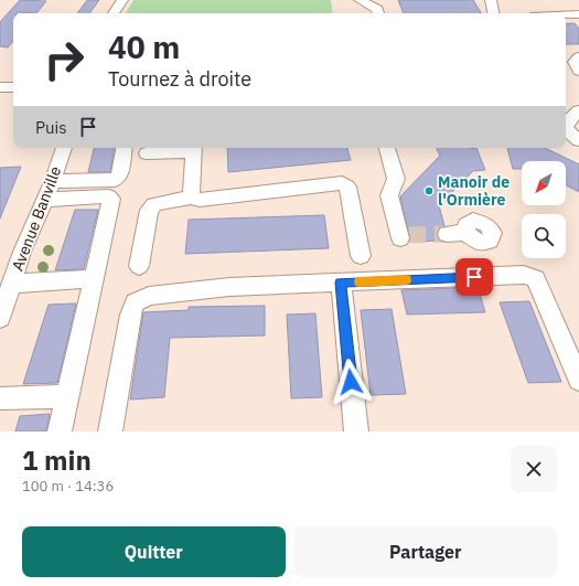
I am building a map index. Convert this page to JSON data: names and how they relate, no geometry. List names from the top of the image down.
{
  "streets": {
    "street": ["Avenue Banville"]
  },
  "places": ["Manoir de l'Ormière"],
  "north": "bottom left",
  "page": {
    "turn": ["40 m", "Tournez à droite"],
    "then": "Puis",
    "heading": ["1 min", "100 m · 14:36"],
    "buttons": ["Quitter", "Partager"]
  }
}
